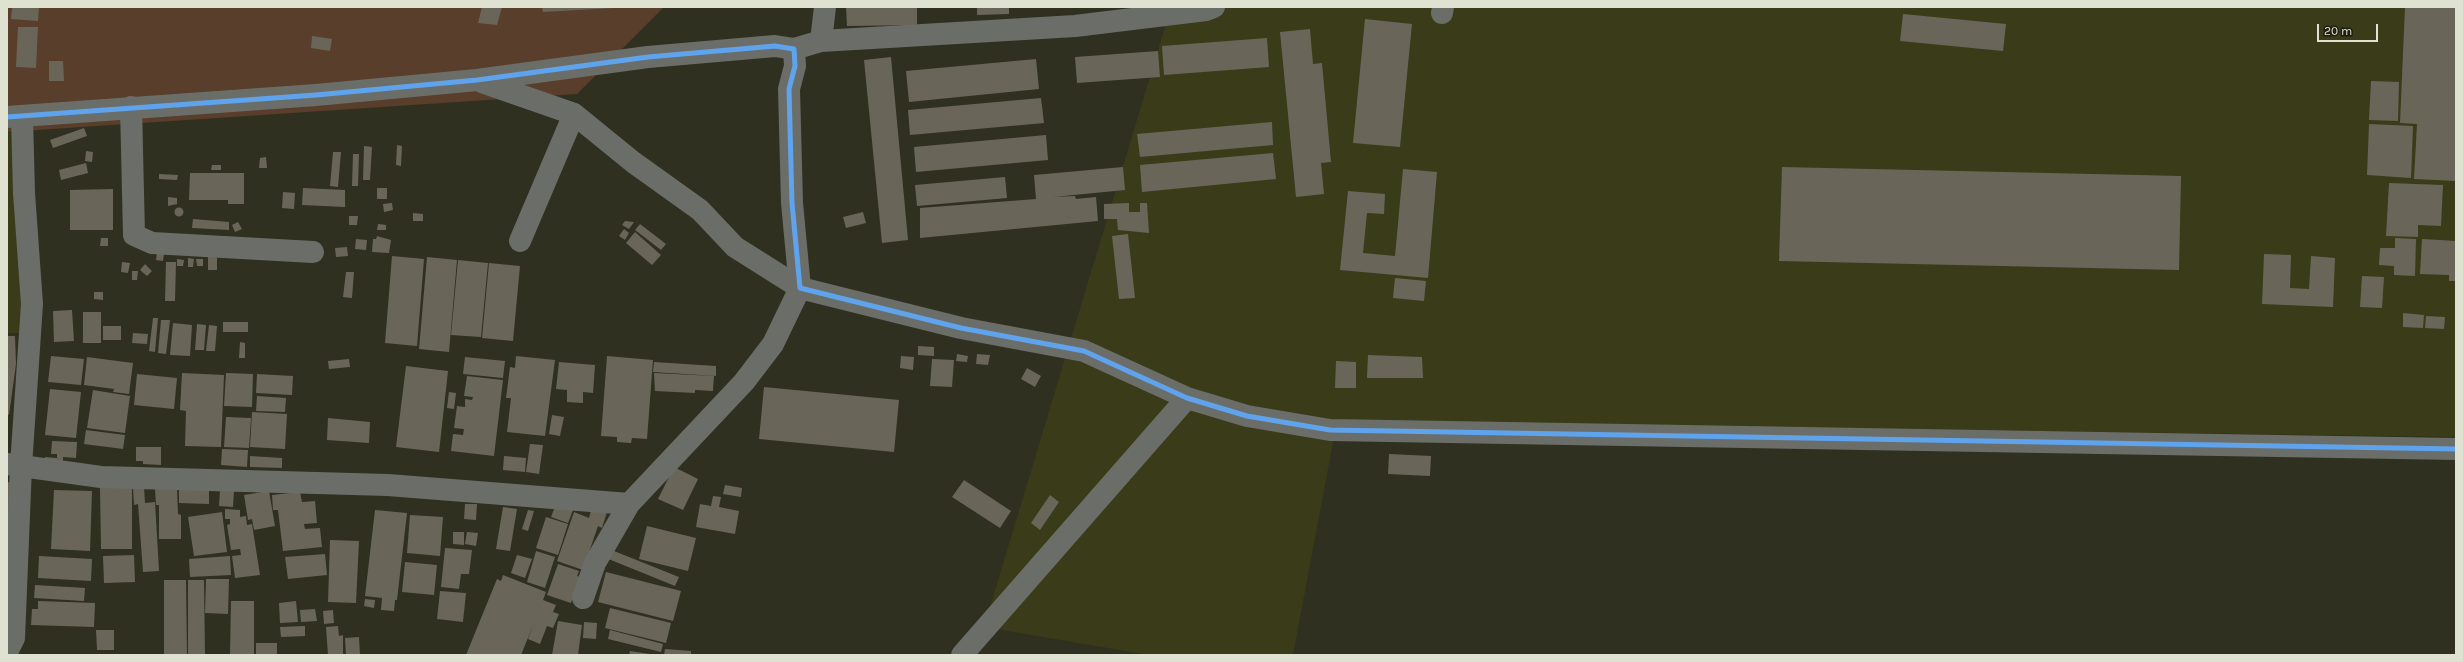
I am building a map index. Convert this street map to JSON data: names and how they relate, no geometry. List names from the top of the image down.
{
  "scale_bar": "20 m"
}
